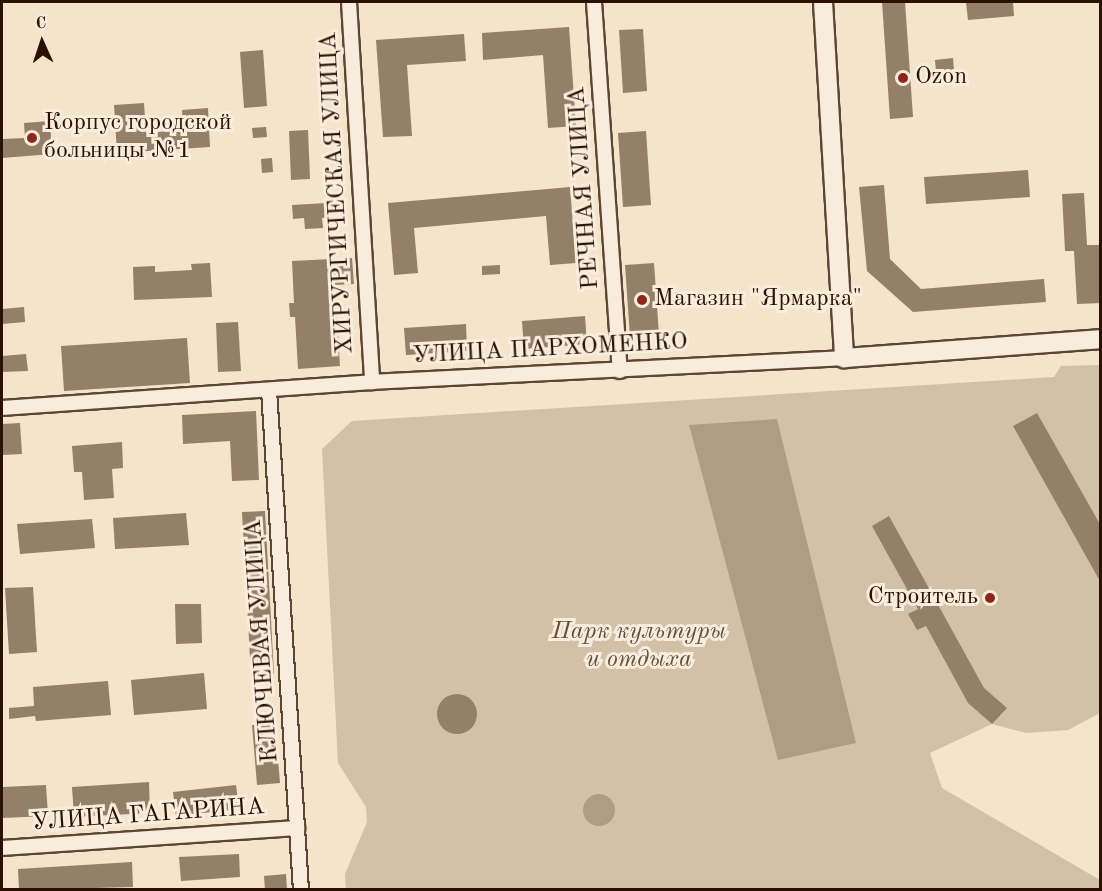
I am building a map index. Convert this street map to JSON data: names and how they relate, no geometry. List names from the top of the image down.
{
  "streets": {
    "street": [
      "РЕЧНАЯ УЛИЦА",
      "ХИРУРГИЧЕСКАЯ УЛИЦА",
      "УЛИЦА ПАРХОМЕНКО",
      "КЛЮЧЕВАЯ УЛИЦА",
      "УЛИЦА ГАГАРИНА"
    ]
  },
  "crossings": [
    ["РЕЧНАЯ УЛИЦА", "УЛИЦА ПАРХОМЕНКО"],
    ["ХИРУРГИЧЕСКАЯ УЛИЦА", "УЛИЦА ПАРХОМЕНКО"],
    ["УЛИЦА ПАРХОМЕНКО", "КЛЮЧЕВАЯ УЛИЦА"],
    ["КЛЮЧЕВАЯ УЛИЦА", "УЛИЦА ГАГАРИНА"]
  ],
  "parks": ["Парк культуры и отдыха"],
  "places": [
    "Ozon",
    "Корпус городской больницы №1",
    "Магазин \"Ярмарка\"",
    "Строитель"
  ],
  "north": "top"
}
